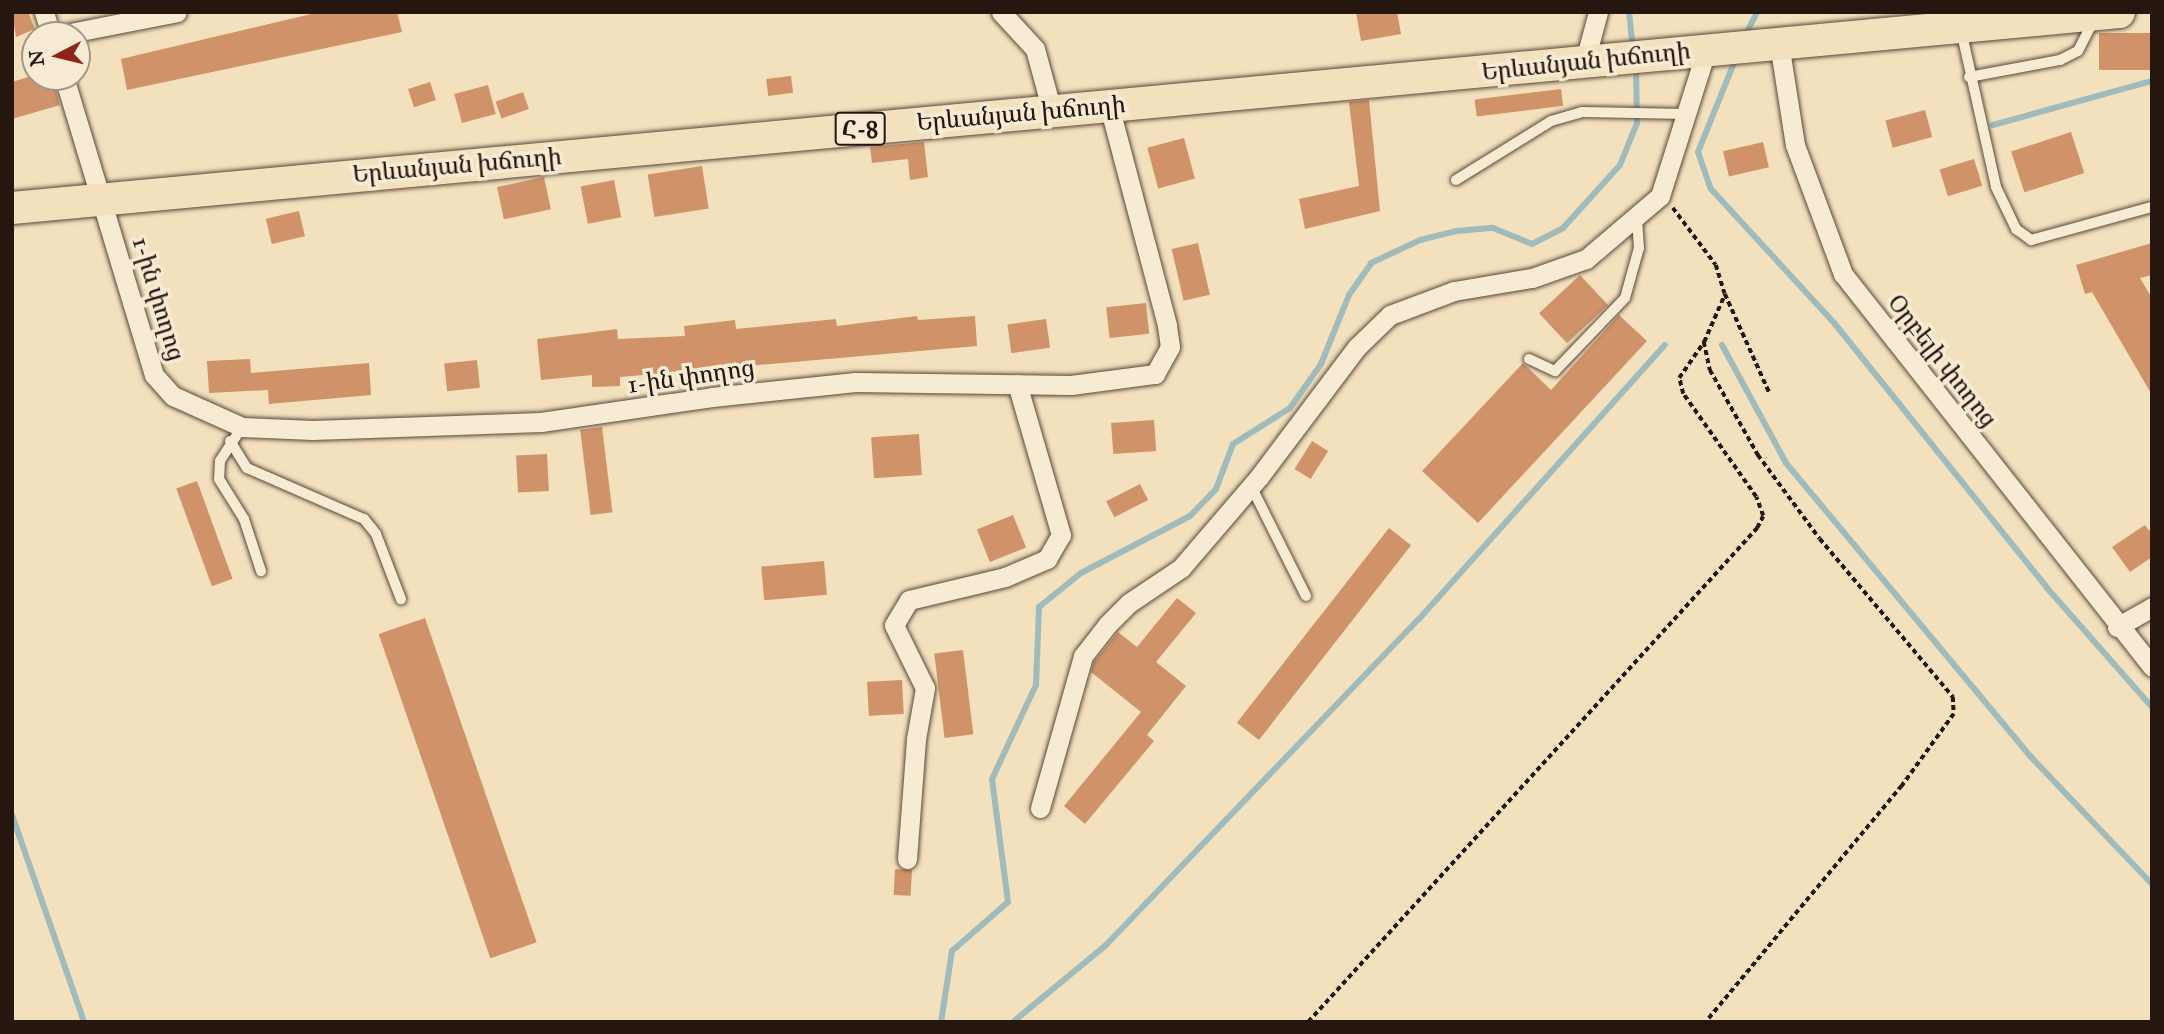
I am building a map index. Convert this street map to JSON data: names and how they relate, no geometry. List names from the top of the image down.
{
  "streets": {
    "main road": ["Երևանյան խճուղի", "Հ-8"],
    "street": ["1-ին փողոց", "Օրբելի փողոց"]
  },
  "crossings": [
    ["Երևանյան խճուղի", "Հ-8"],
    ["Երևանյան խճուղի", "1-ին փողոց"],
    ["Երևանյան խճուղի", "Օրբելի փողոց"],
    ["Հ-8", "Օրբելի փողոց"]
  ],
  "north": "left"
}
